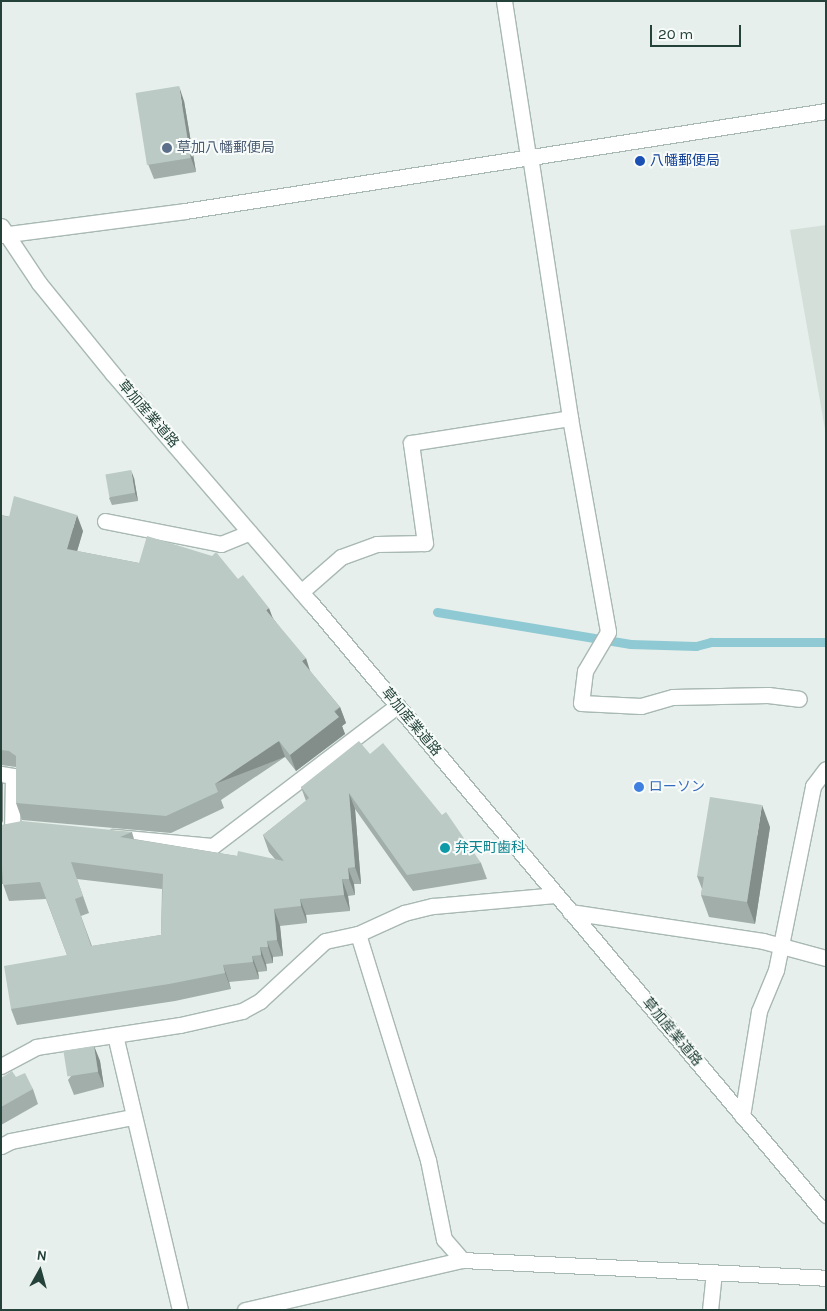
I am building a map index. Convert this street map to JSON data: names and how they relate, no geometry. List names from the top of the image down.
{
  "streets": {
    "street": ["草加産業道路"]
  },
  "places": [
    "草加八幡郵便局",
    "八幡郵便局",
    "ローソン",
    "弁天町歯科"
  ],
  "scale_bar": "20 m",
  "north": "top"
}
